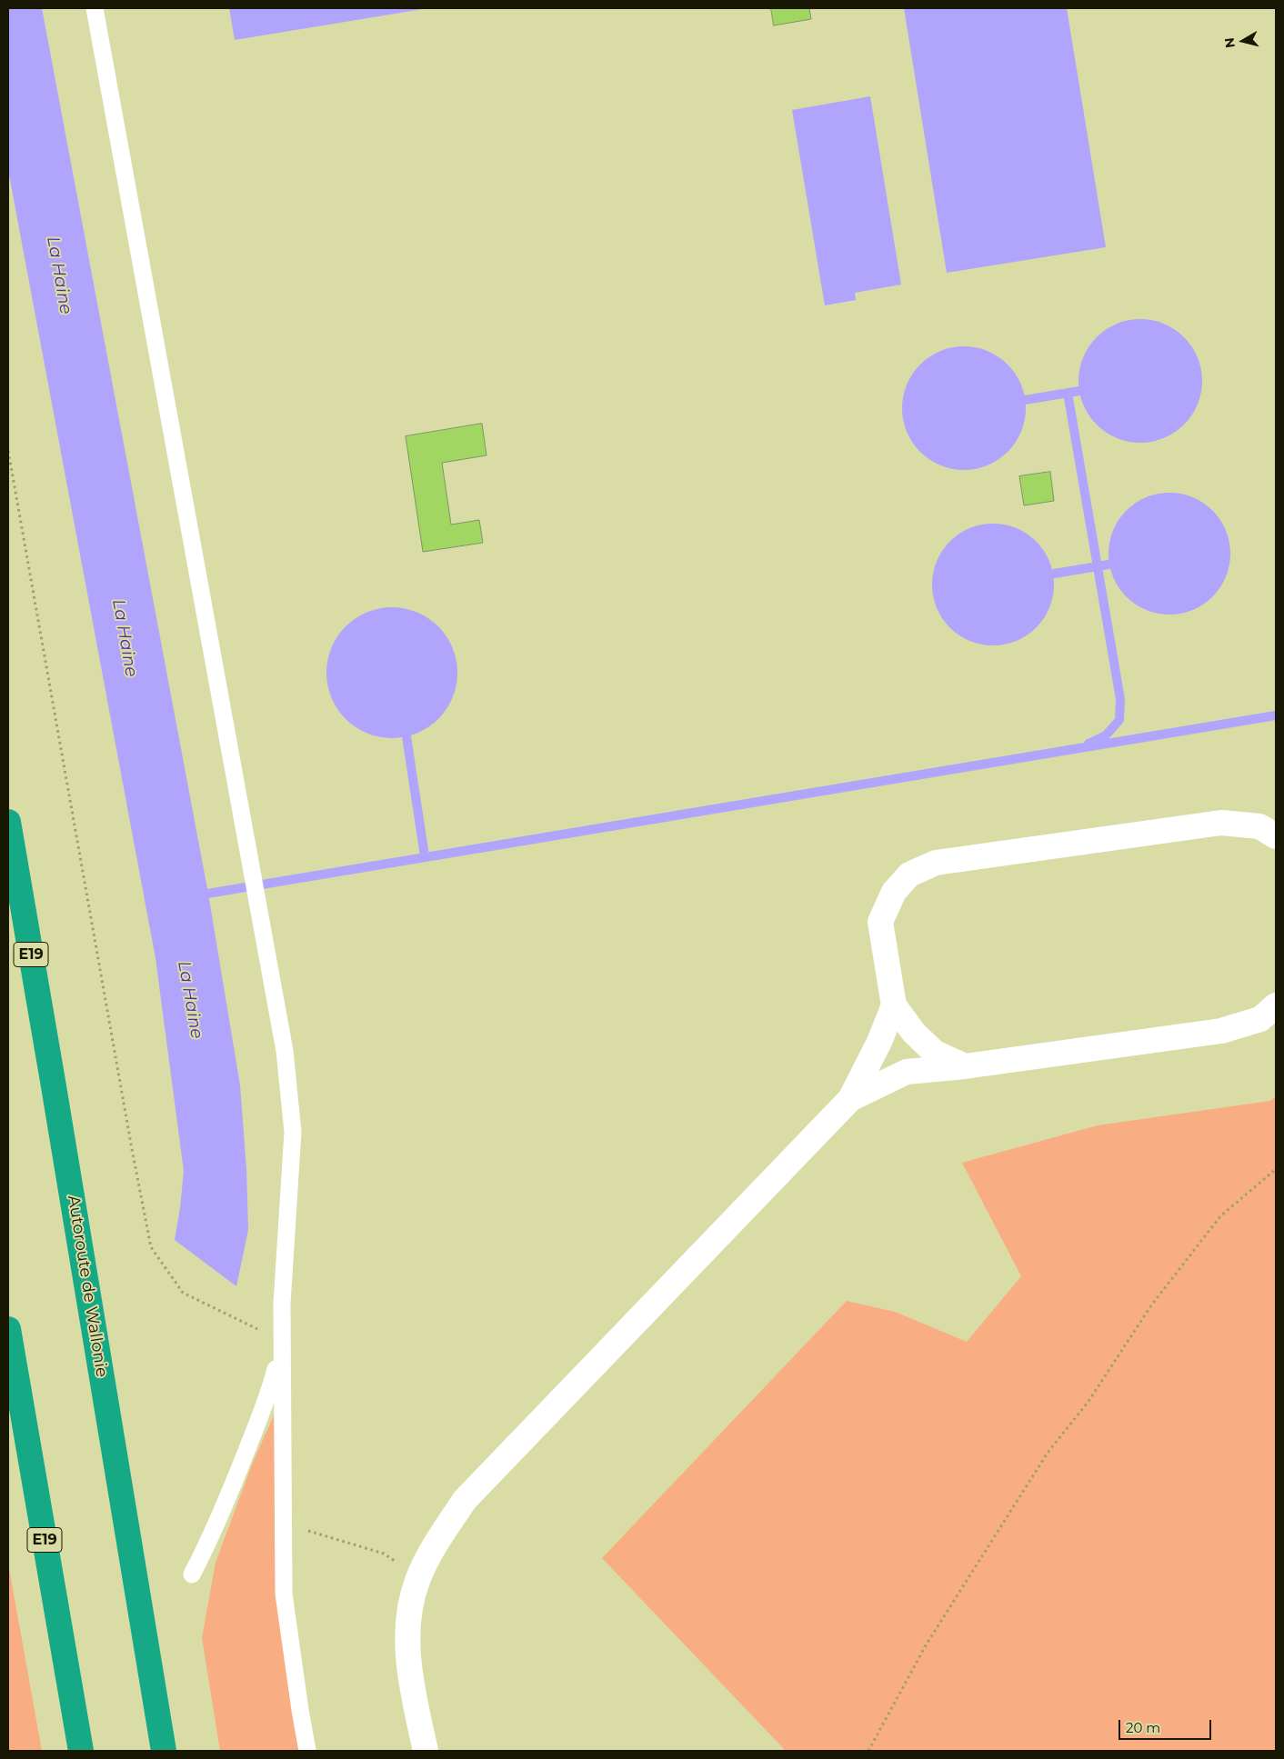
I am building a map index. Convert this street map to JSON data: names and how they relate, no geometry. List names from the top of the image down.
{
  "streets": {
    "highway": ["E19", "Autoroute de Wallonie"]
  },
  "water": ["La Haine"],
  "scale_bar": "20 m",
  "north": "left"
}
